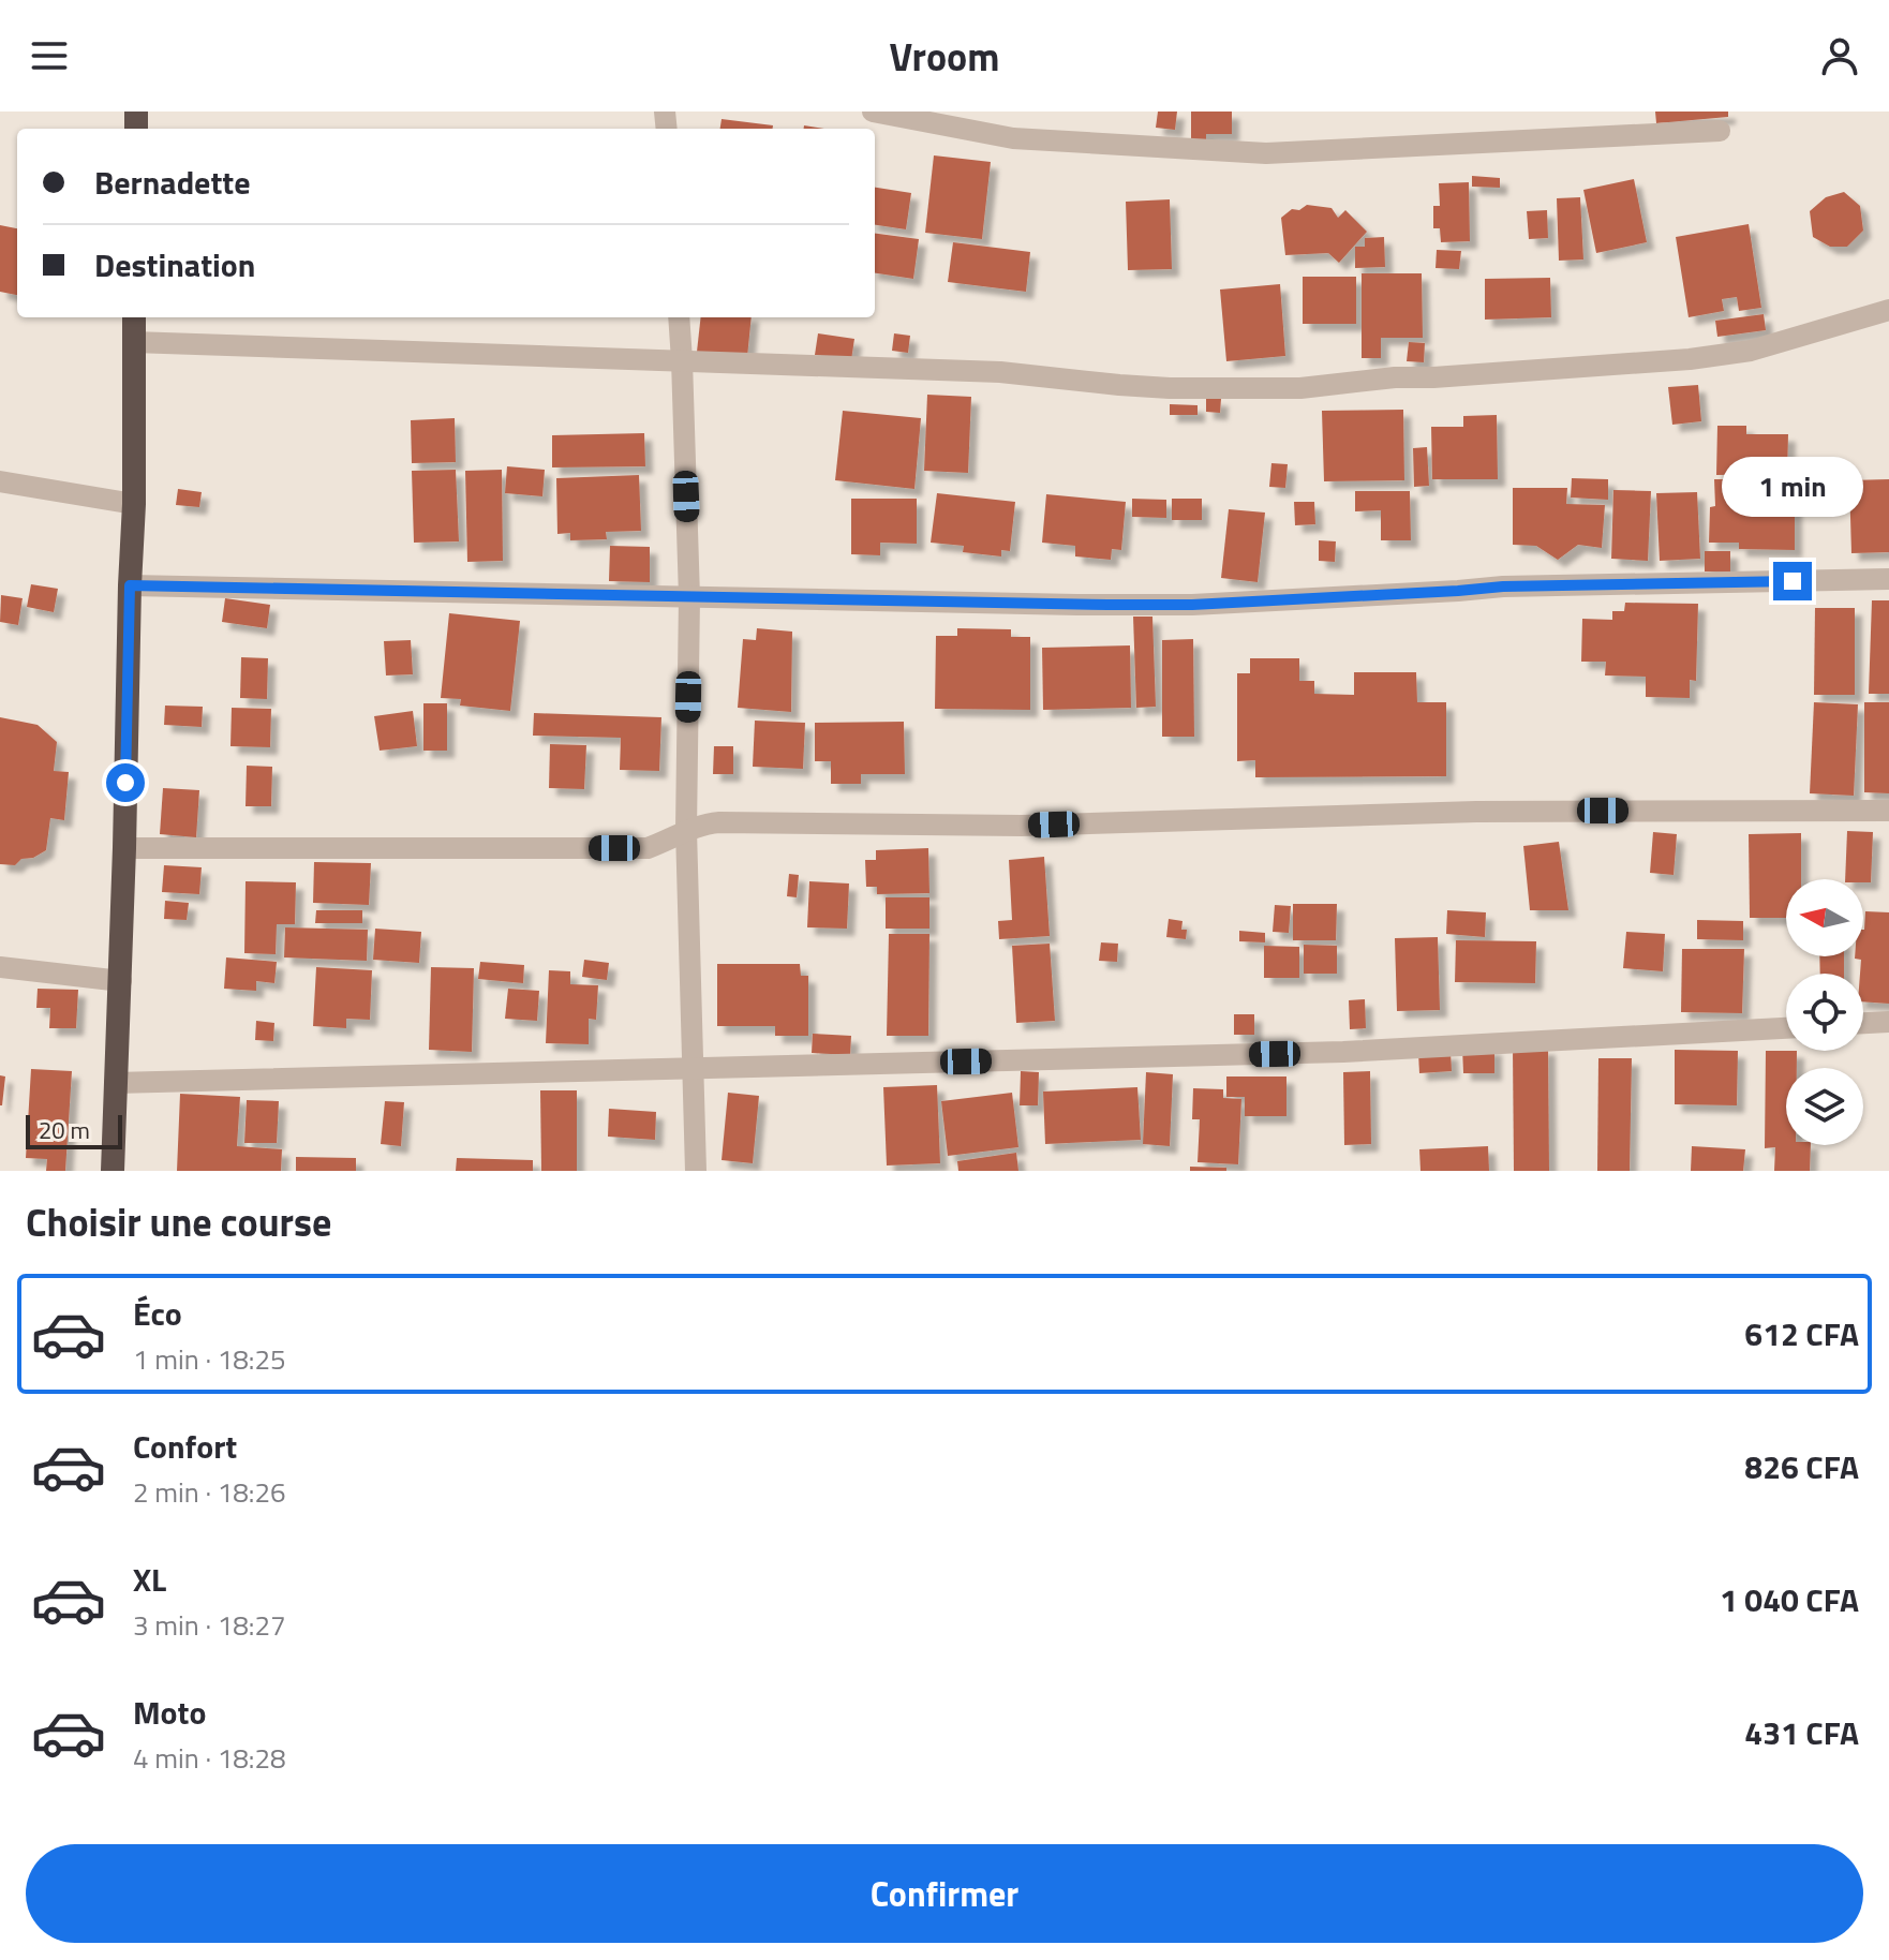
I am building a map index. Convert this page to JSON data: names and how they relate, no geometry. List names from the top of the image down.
{
  "scale_bar": "20 m",
  "north": "left",
  "page": {
    "header": "Vroom",
    "banner": ["Bernadette", "Destination"],
    "bubble": "1 min",
    "scale": "20 m",
    "heading": "Choisir une course",
    "list": [
      {
        "name": "Éco",
        "note": "1 min · 18:25",
        "value": "612 CFA"
      },
      {
        "name": "Confort",
        "note": "2 min · 18:26",
        "value": "826 CFA"
      },
      {
        "name": "XL",
        "note": "3 min · 18:27",
        "value": "1 040 CFA"
      },
      {
        "name": "Moto",
        "note": "4 min · 18:28",
        "value": "431 CFA"
      }
    ],
    "buttons": "Confirmer"
  }
}
